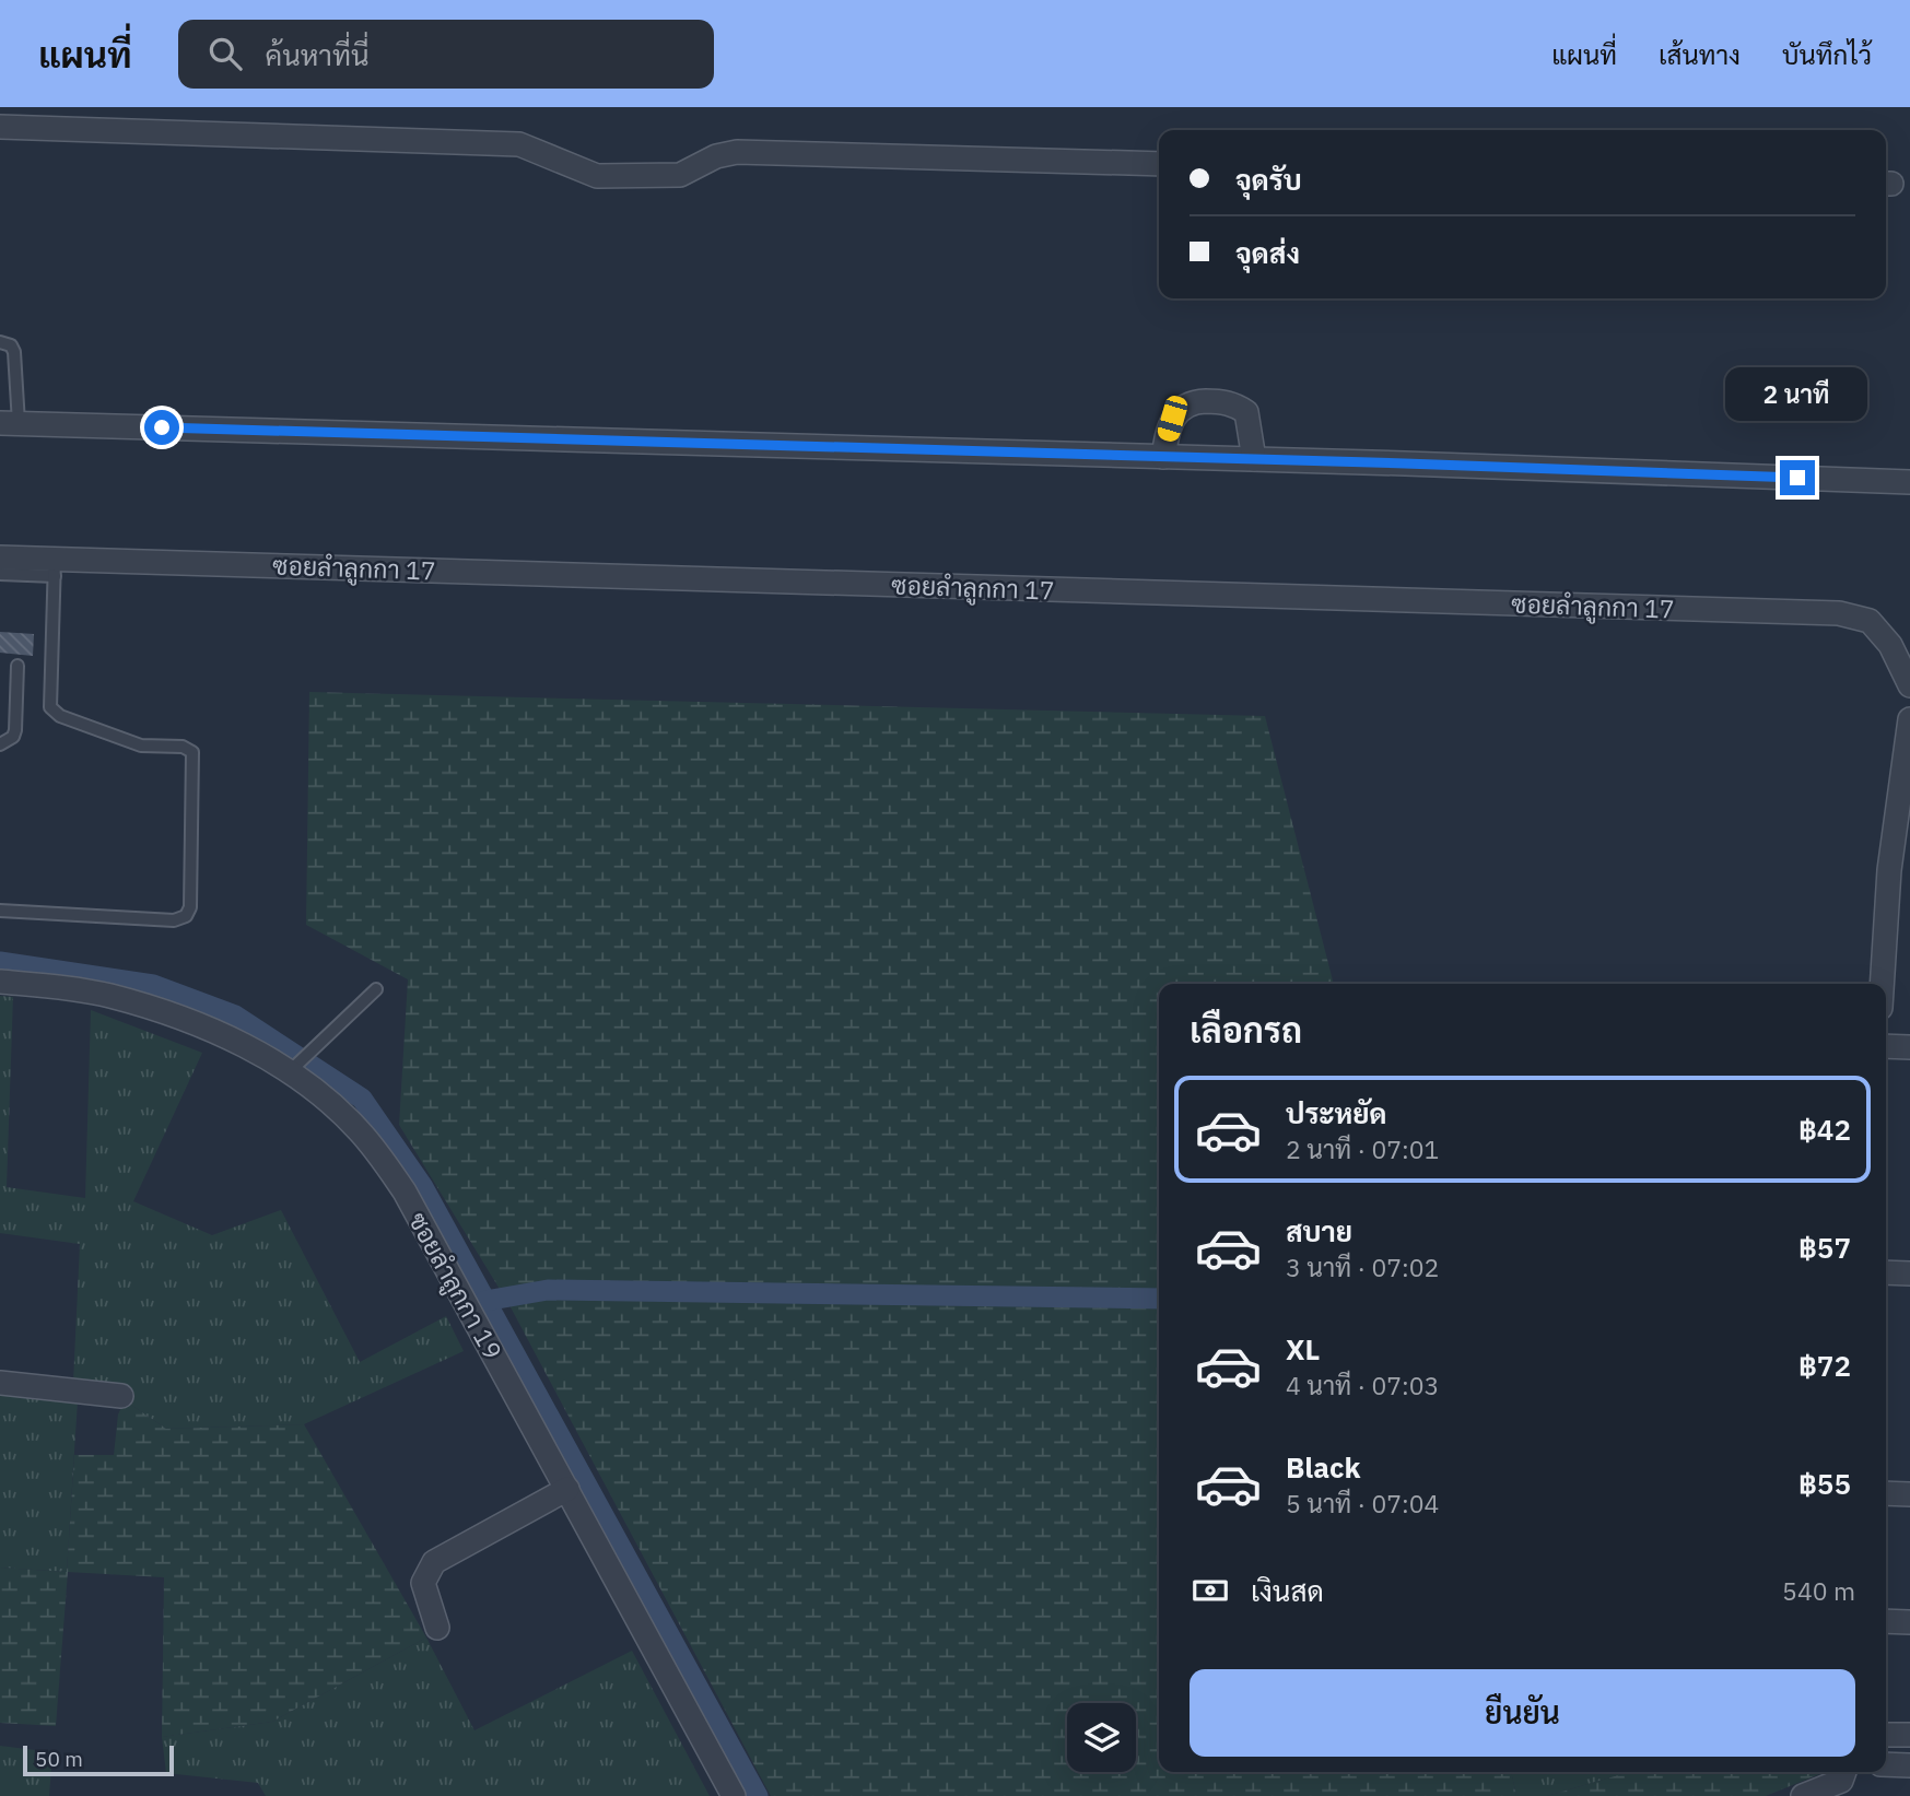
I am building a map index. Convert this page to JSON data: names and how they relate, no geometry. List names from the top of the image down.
{
  "streets": {
    "street": ["ซอยลำลูกกา 17", "ซอยลำลูกกา 19"]
  },
  "scale_bar": "50 m",
  "page": {
    "header": "แผนที่",
    "search": "ค้นหาที่นี่",
    "nav": ["แผนที่", "เส้นทาง", "บันทึกไว้"],
    "banner": ["จุดรับ", "จุดส่ง"],
    "bubble": "2 นาที",
    "heading": "เลือกรถ",
    "list": [
      {
        "name": "ประหยัด",
        "note": "2 นาที · 07:01",
        "value": "฿42"
      },
      {
        "name": "สบาย",
        "note": "3 นาที · 07:02",
        "value": "฿57"
      },
      {
        "name": "XL",
        "note": "4 นาที · 07:03",
        "value": "฿72"
      },
      {
        "name": "Black",
        "note": "5 นาที · 07:04",
        "value": "฿55"
      }
    ],
    "pay": ["เงินสด", "540 m"],
    "buttons": "ยืนยัน",
    "scale": "50 m"
  }
}
